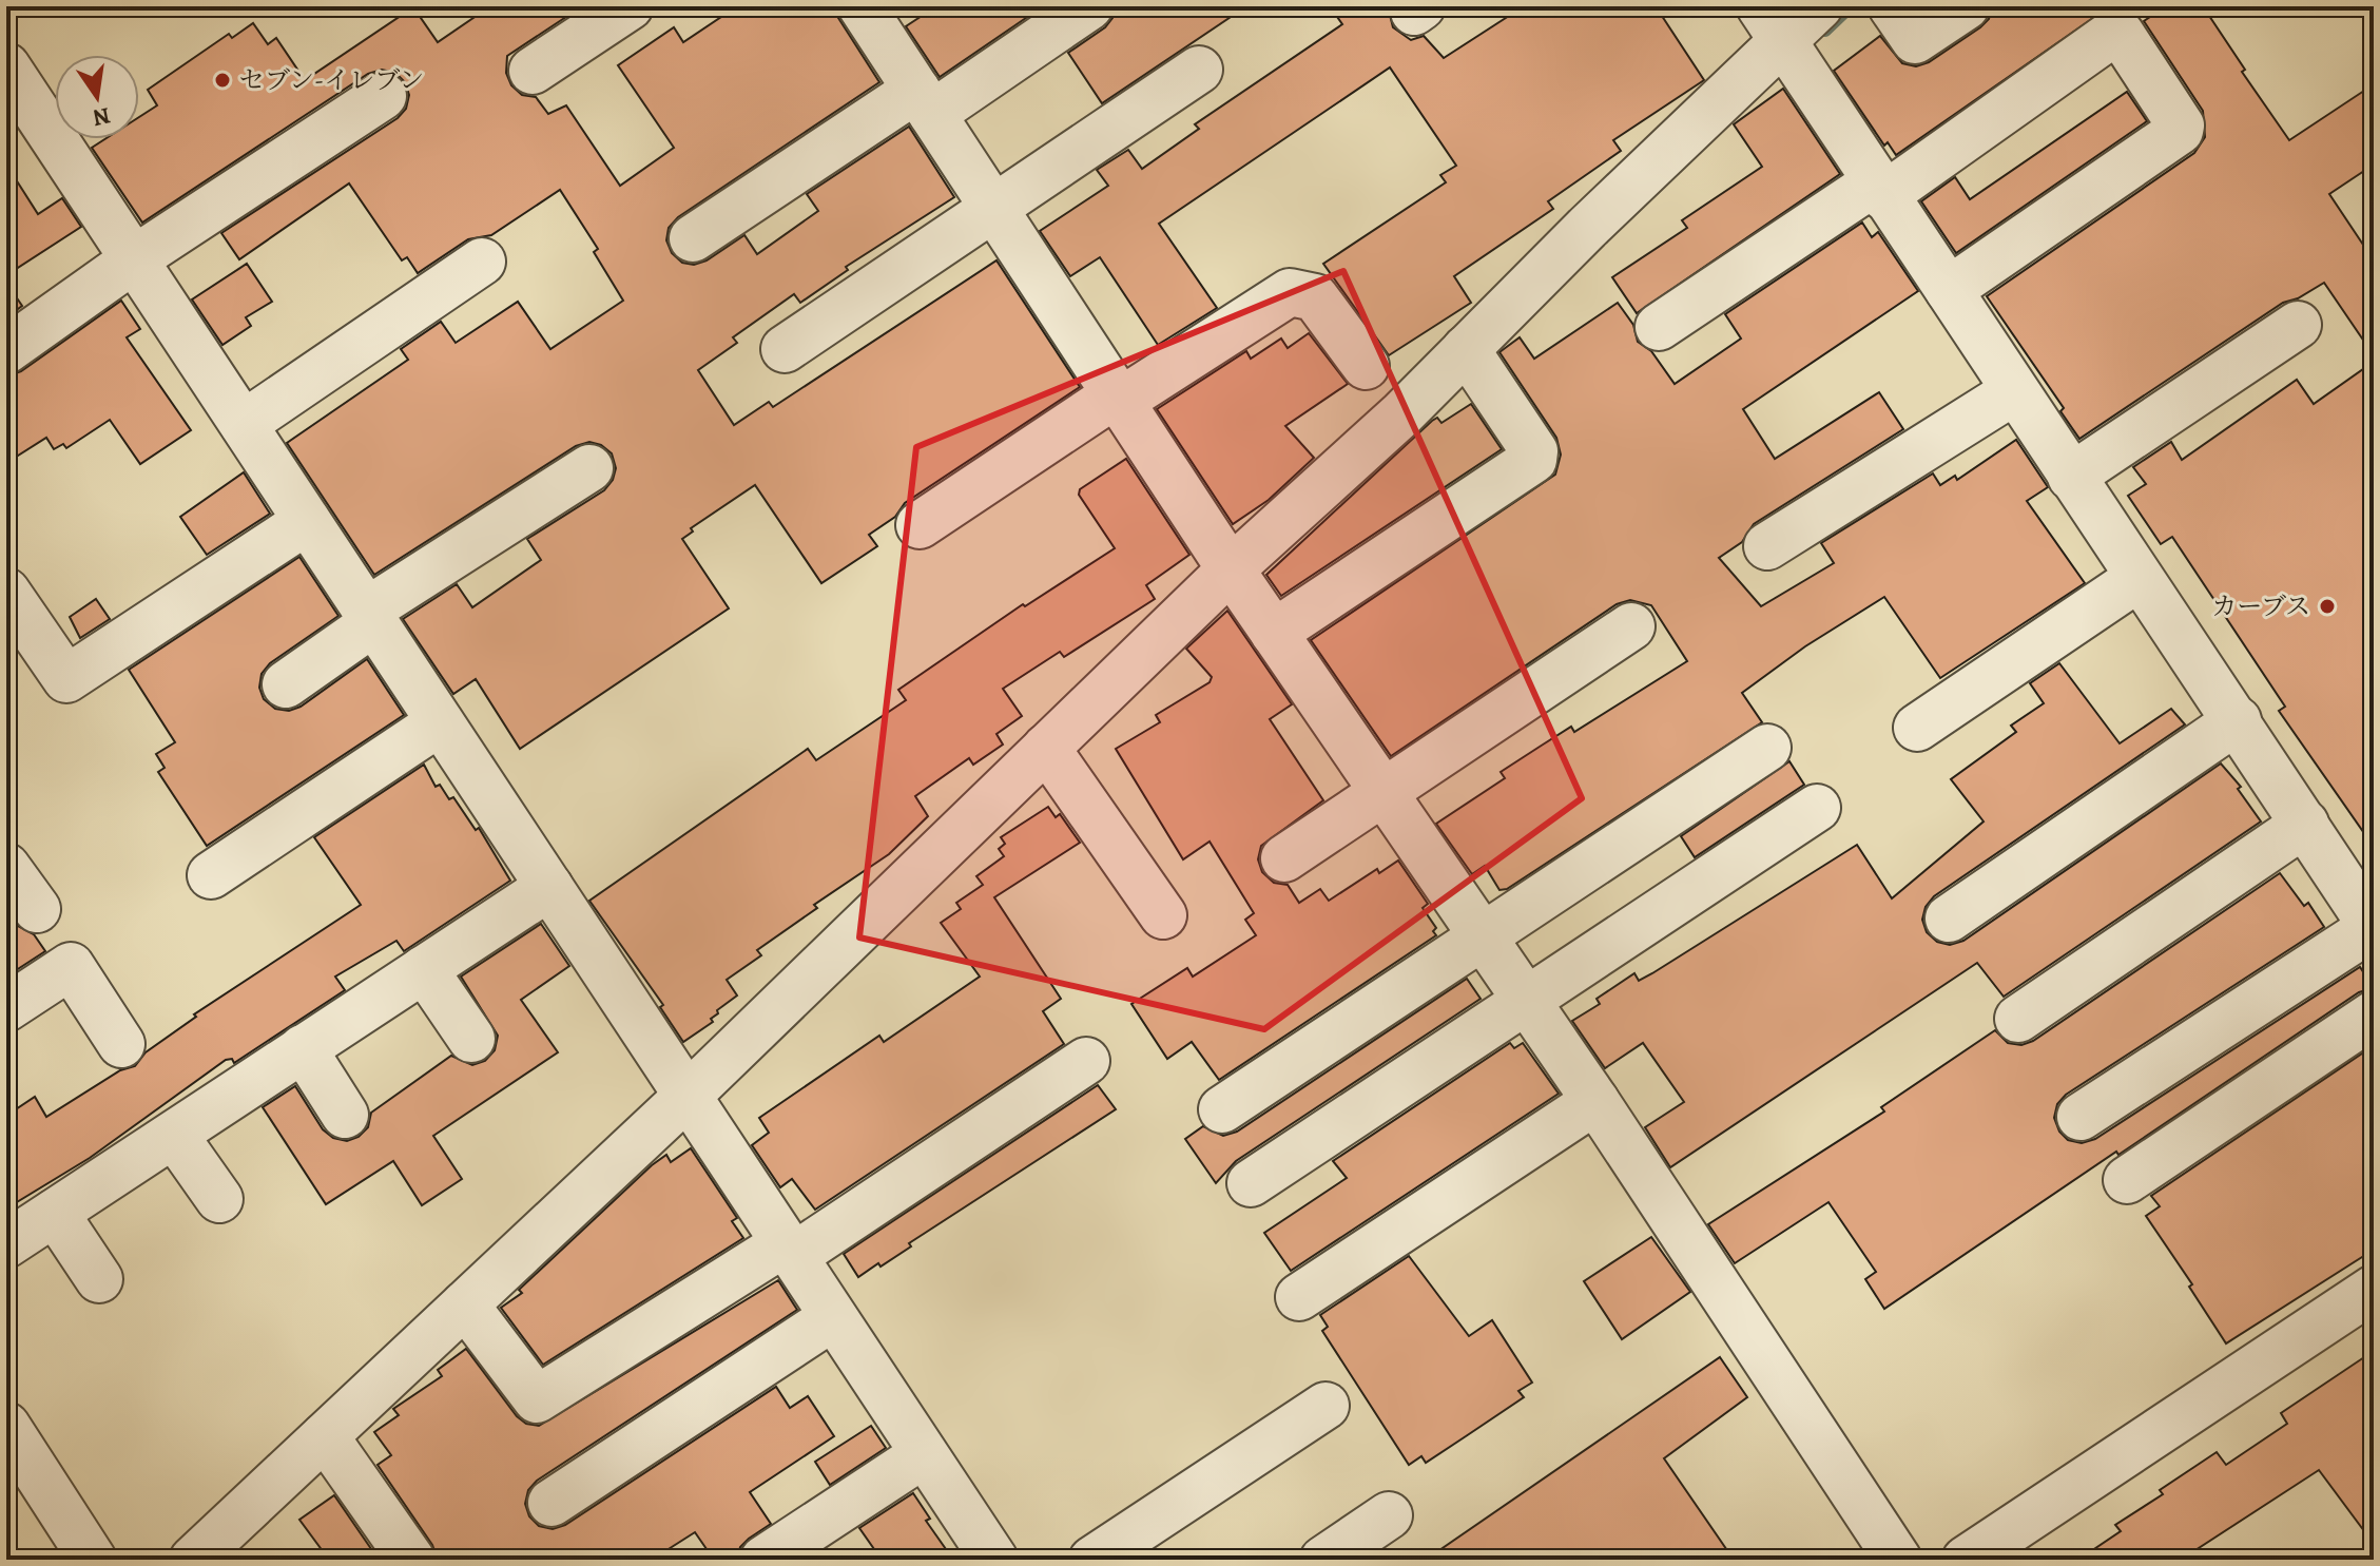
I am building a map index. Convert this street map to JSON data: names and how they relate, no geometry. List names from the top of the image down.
{
  "places": ["セブン-イレブン", "カーブス"],
  "north": "bottom"
}
